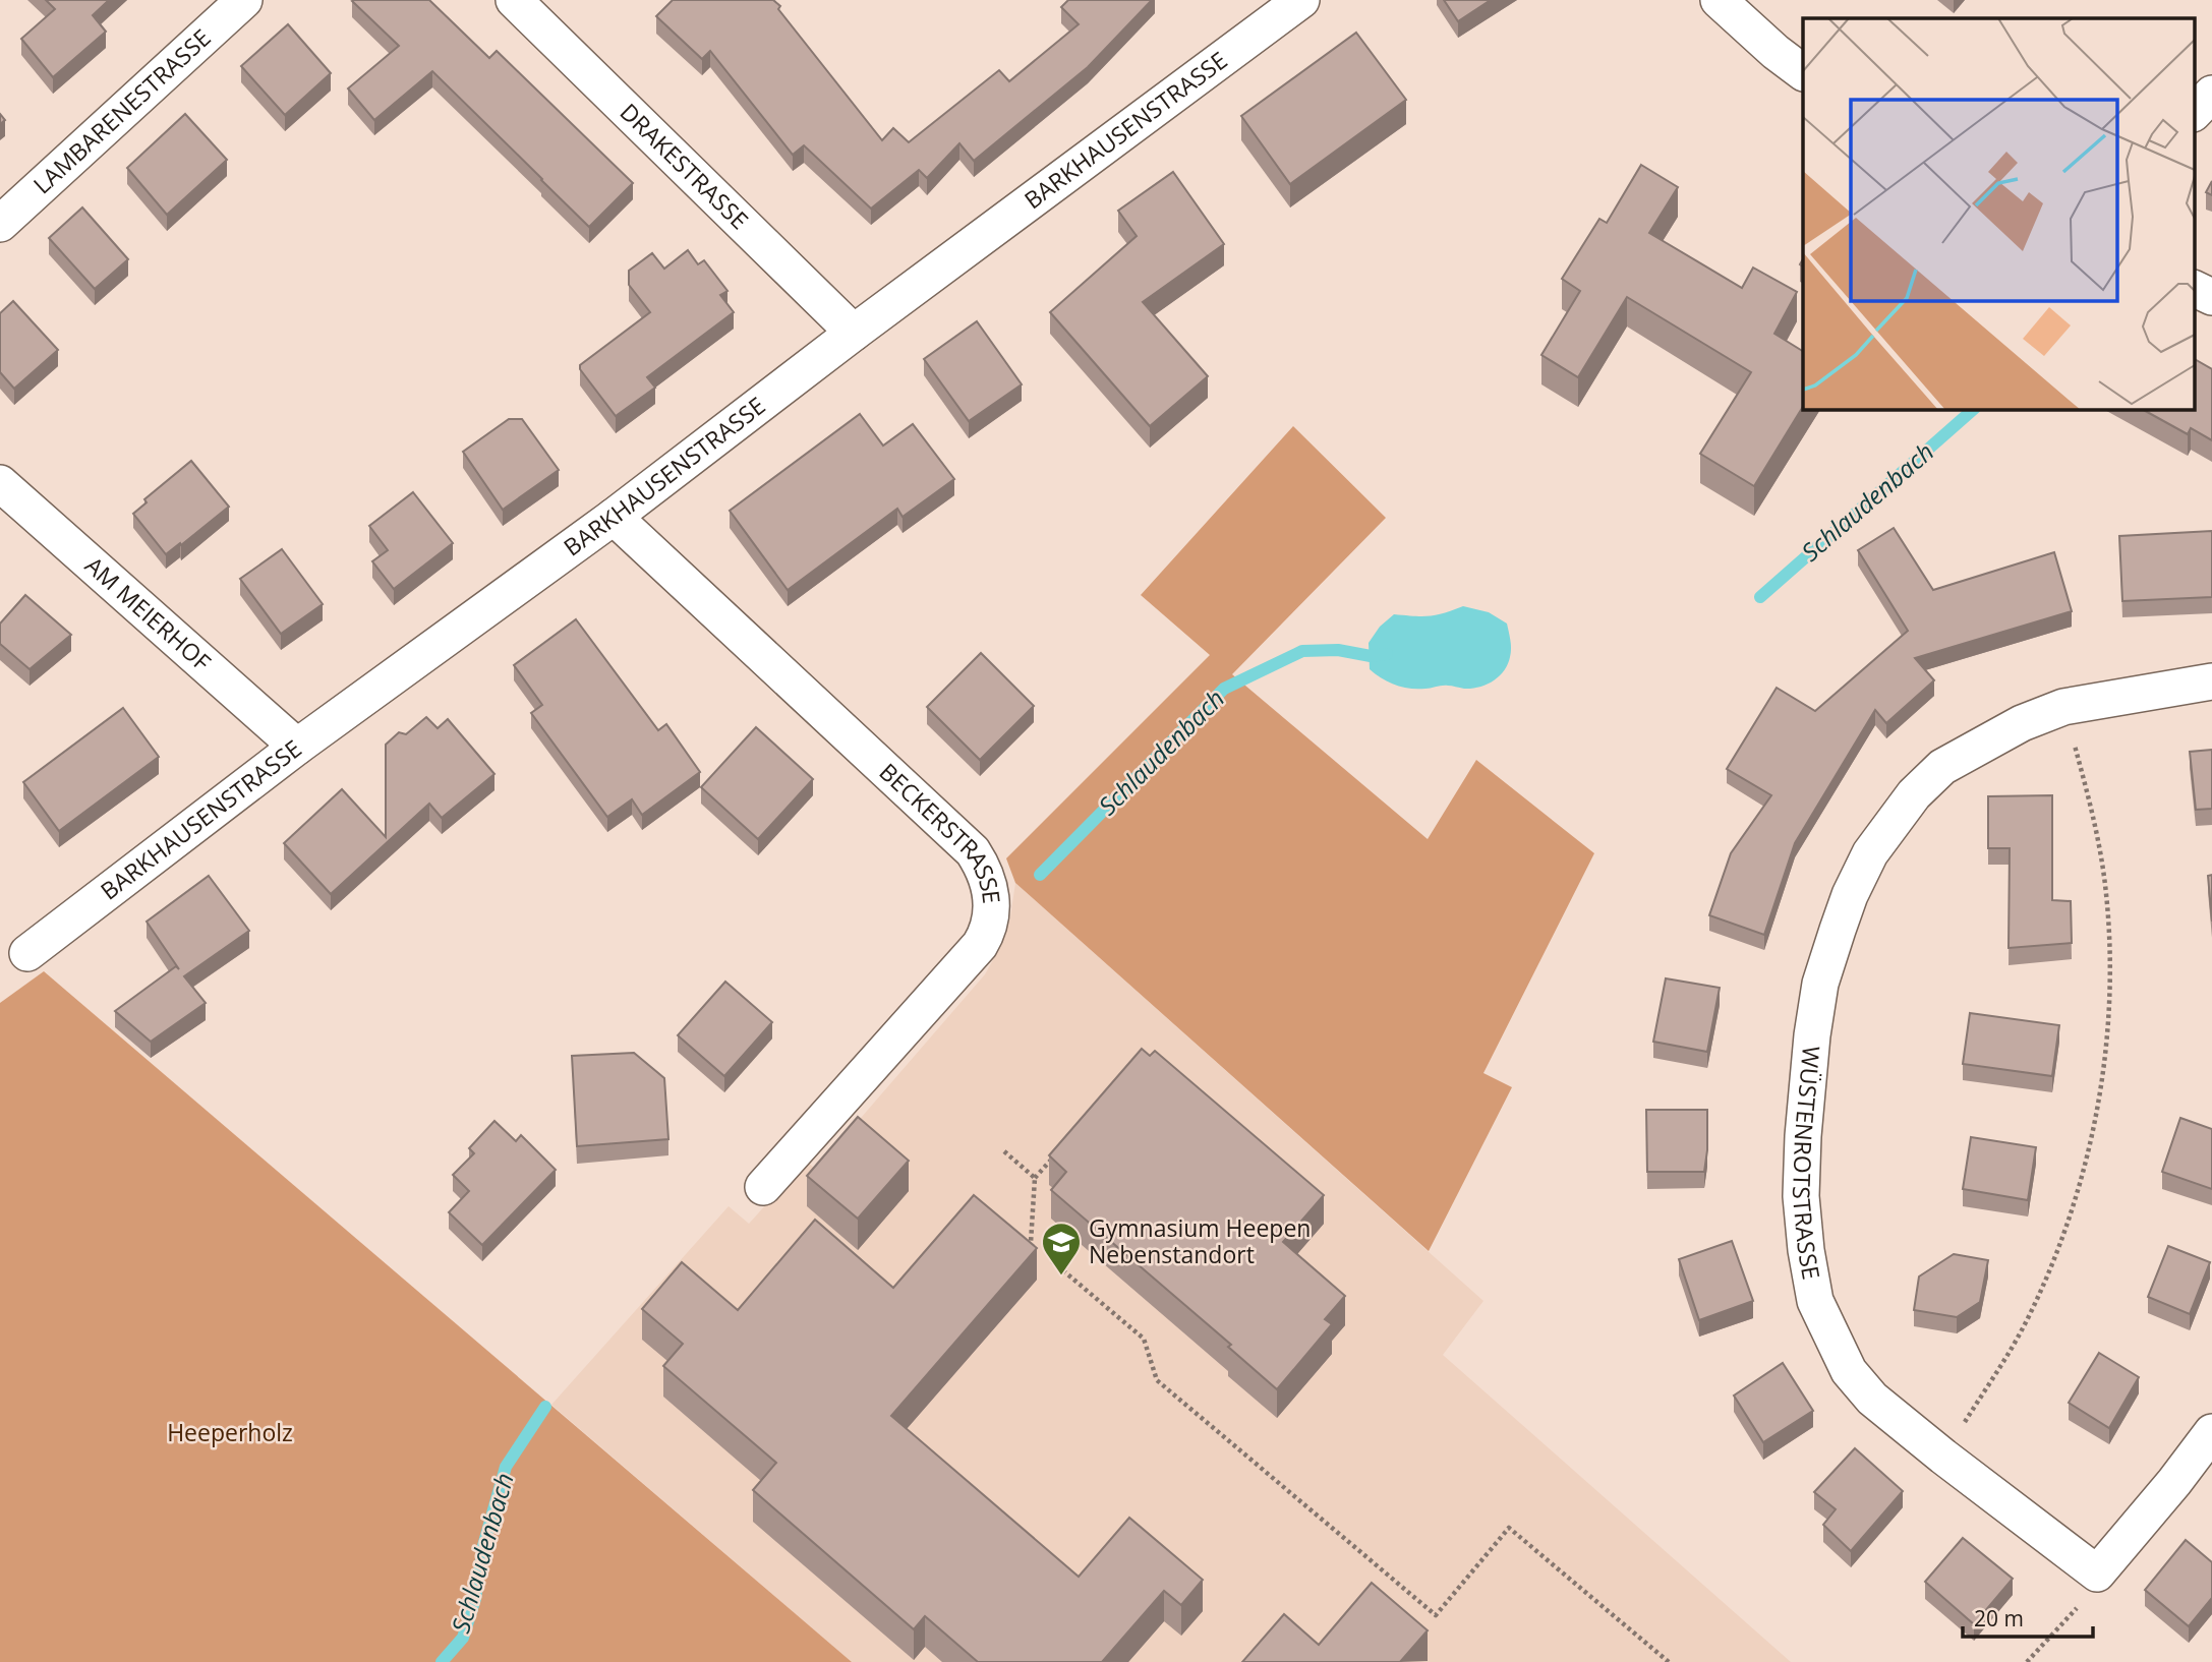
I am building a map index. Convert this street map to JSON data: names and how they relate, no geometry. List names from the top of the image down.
{
  "streets": {
    "street": [
      "LAMBARENESTRASSE",
      "BARKHAUSENSTRASSE",
      "DRAKESTRASSE",
      "AM MEIERHOF",
      "BECKERSTRASSE",
      "WÜSTENROTSTRASSE"
    ]
  },
  "crossings": [
    ["BARKHAUSENSTRASSE", "DRAKESTRASSE"],
    ["BARKHAUSENSTRASSE", "AM MEIERHOF"],
    ["BARKHAUSENSTRASSE", "BECKERSTRASSE"]
  ],
  "water": ["Schlaudenbach"],
  "parks": ["Heeperholz"],
  "places": {
    "school or university": ["Gymnasium Heepen Nebenstandort"]
  },
  "scale_bar": "20 m"
}
